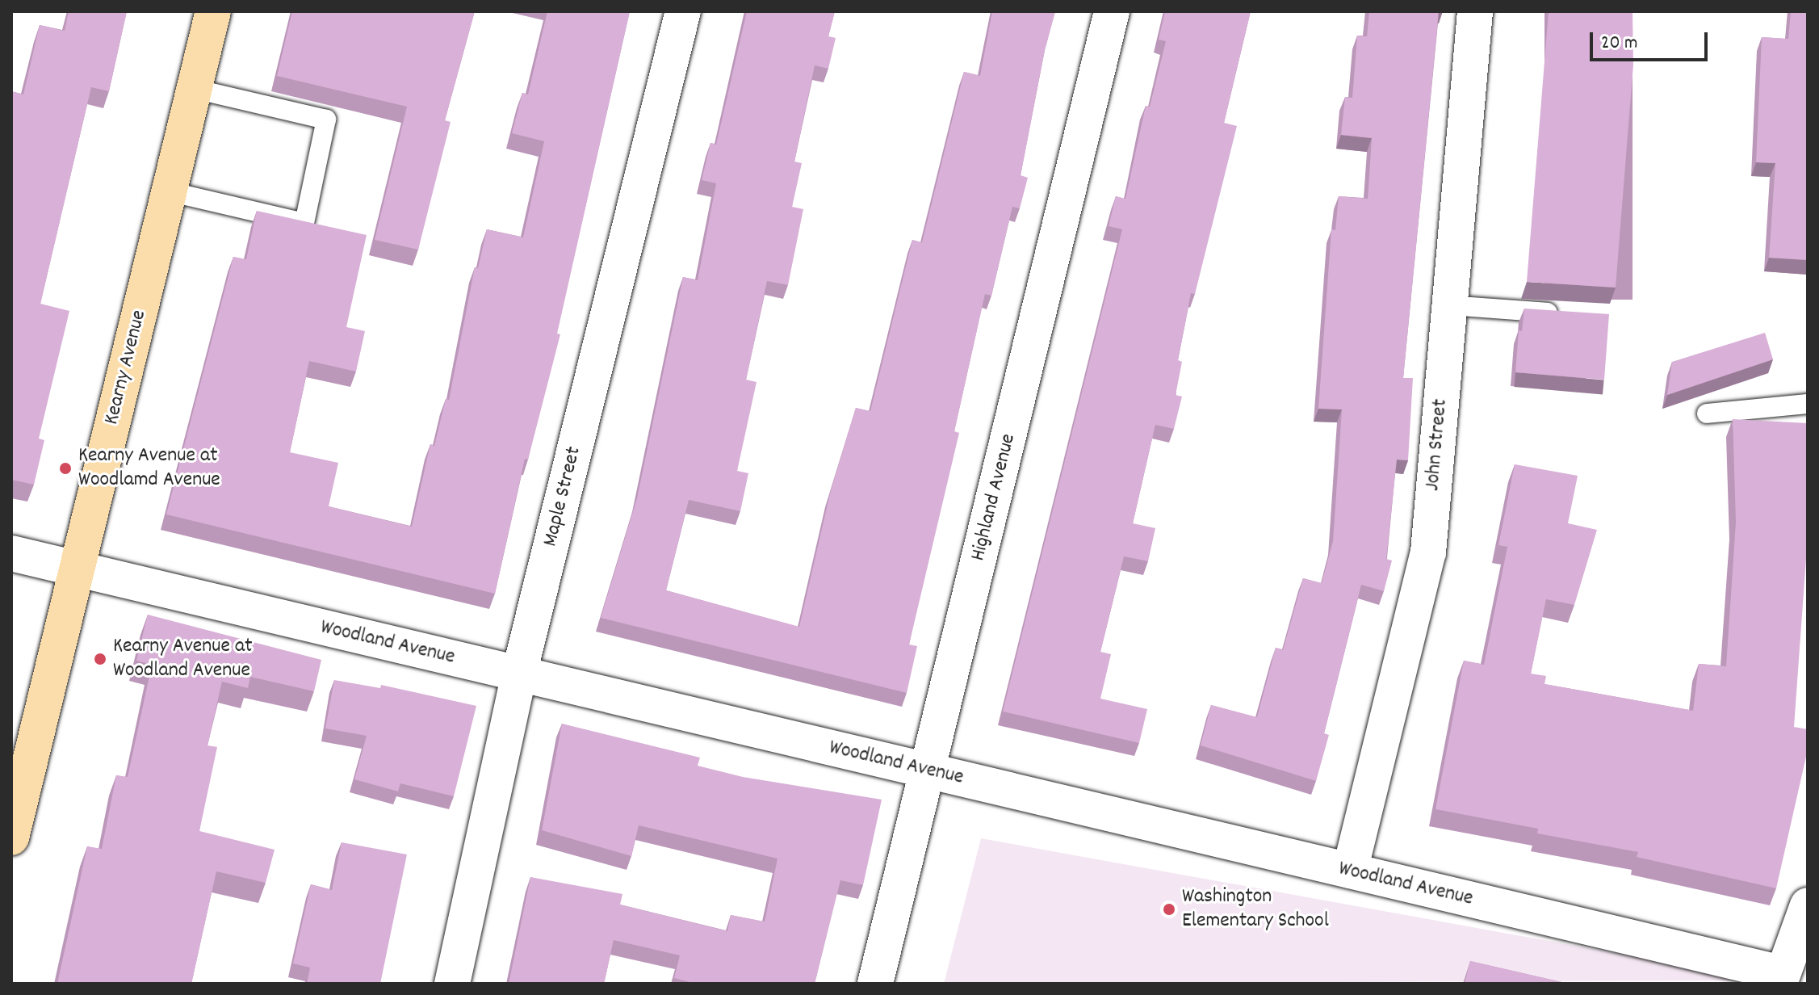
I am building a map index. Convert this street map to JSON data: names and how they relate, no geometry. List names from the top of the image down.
{
  "streets": {
    "main road": ["Kearny Avenue"],
    "street": [
      "John Street",
      "Maple Street",
      "Highland Avenue",
      "Woodland Avenue"
    ]
  },
  "crossings": [
    ["Kearny Avenue", "Woodland Avenue"],
    ["John Street", "Woodland Avenue"],
    ["Maple Street", "Woodland Avenue"],
    ["Highland Avenue", "Woodland Avenue"]
  ],
  "places": ["Kearny Avenue at Woodlamd Avenue", "Kearny Avenue at Woodland Avenue", "Washington Elementary School"],
  "scale_bar": "20 m"
}
